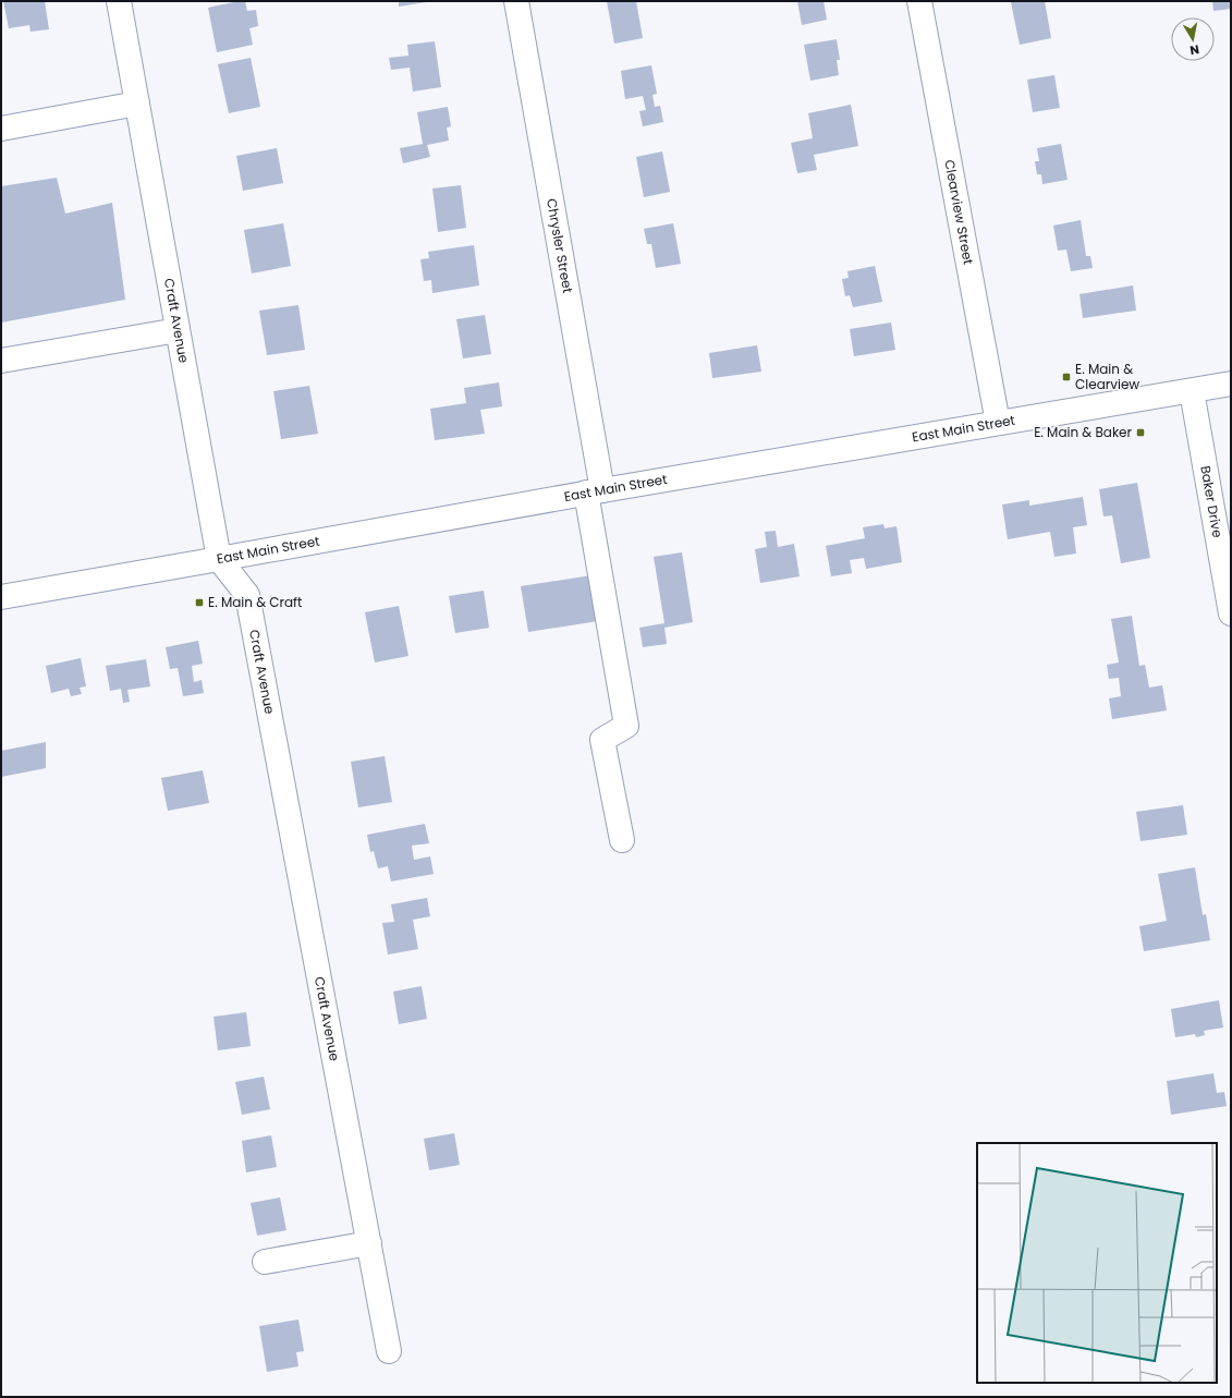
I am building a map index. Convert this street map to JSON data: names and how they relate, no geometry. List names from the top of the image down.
{
  "streets": {
    "street": [
      "Clearview Street",
      "Chrysler Street",
      "Craft Avenue",
      "East Main Street",
      "Baker Drive"
    ]
  },
  "crossings": [
    ["Clearview Street", "East Main Street"],
    ["Chrysler Street", "East Main Street"],
    ["Craft Avenue", "East Main Street"],
    ["East Main Street", "Baker Drive"]
  ],
  "places": {
    "transit": ["E. Main & Clearview", "E. Main & Baker", "E. Main & Craft"]
  },
  "north": "bottom"
}
